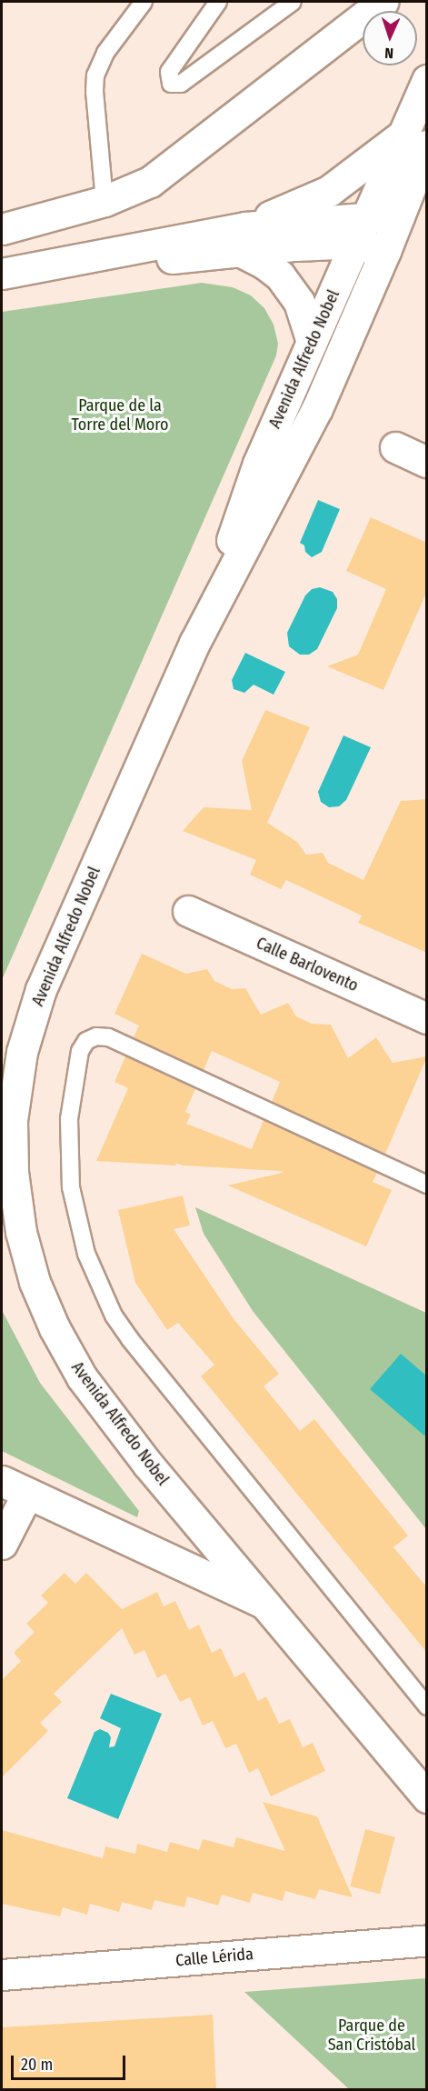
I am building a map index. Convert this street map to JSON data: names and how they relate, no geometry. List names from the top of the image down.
{
  "streets": {
    "street": ["Avenida Alfredo Nobel", "Calle Barlovento", "Calle Lérida"]
  },
  "parks": ["Parque de la Torre del Moro", "Parque de San Cristóbal"],
  "scale_bar": "20 m",
  "north": "bottom"
}
